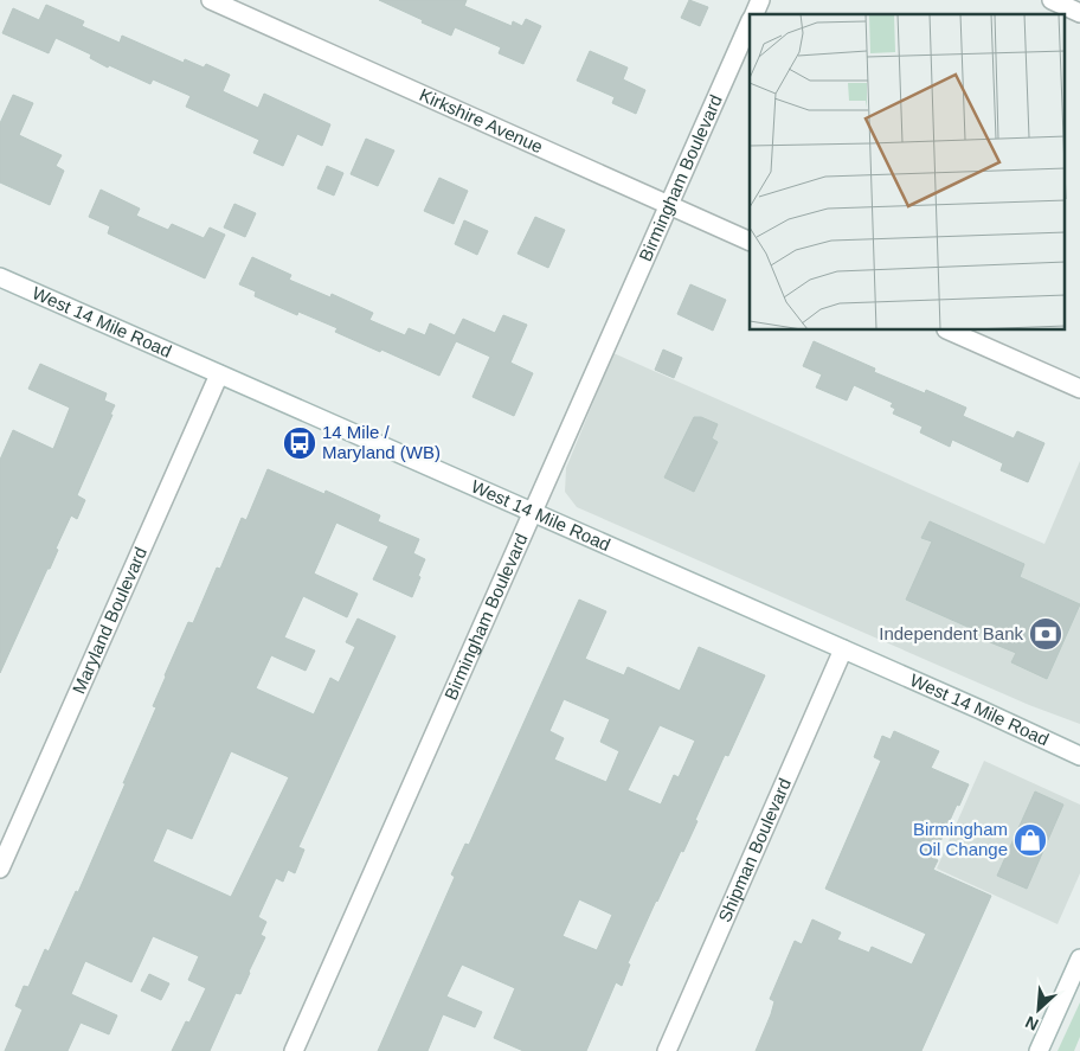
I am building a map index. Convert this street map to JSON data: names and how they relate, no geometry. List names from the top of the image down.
{
  "streets": {
    "street": [
      "Kirkshire Avenue",
      "Birmingham Boulevard",
      "West 14 Mile Road",
      "Maryland Boulevard",
      "Shipman Boulevard"
    ]
  },
  "crossings": [
    ["Kirkshire Avenue", "Birmingham Boulevard"],
    ["Birmingham Boulevard", "West 14 Mile Road"],
    ["West 14 Mile Road", "Maryland Boulevard"],
    ["West 14 Mile Road", "Shipman Boulevard"]
  ],
  "places": {
    "bus stop": ["14 Mile / Maryland (WB)"],
    "bank": ["Independent Bank"],
    "shop": ["Birmingham Oil Change"]
  },
  "north": "bottom left"
}
